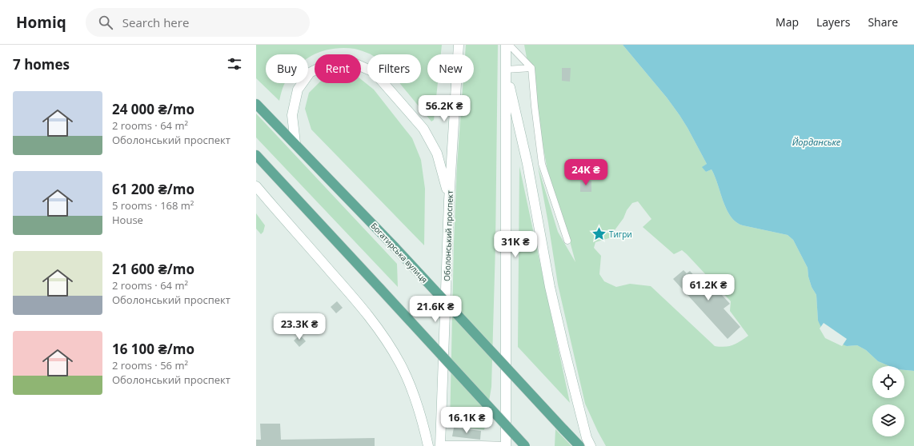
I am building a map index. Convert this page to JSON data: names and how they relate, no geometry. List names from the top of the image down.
{
  "streets": {
    "main road": ["Оболонський проспект", "Богатирська вулиця"]
  },
  "water": ["Йорданське"],
  "places": {
    "place": ["Тигри"]
  },
  "page": {
    "header": "Homiq",
    "search": "Search here",
    "nav": ["Map", "Layers", "Share"],
    "heading": "7 homes",
    "chip": [
      "Buy",
      "Rent",
      "Filters",
      "New"
    ],
    "list": [
      {
        "name": "24 000 ₴/mo",
        "note": "2 rooms · 64 m² · Оболонський проспект"
      },
      {
        "name": "61 200 ₴/mo",
        "note": "5 rooms · 168 m² · House"
      },
      {
        "name": "21 600 ₴/mo",
        "note": "2 rooms · 64 m² · Оболонський проспект"
      },
      {
        "name": "16 100 ₴/mo",
        "note": "2 rooms · 56 m² · Оболонський проспект"
      }
    ],
    "price": [
      "56.2K ₴",
      "24K ₴",
      "31K ₴",
      "61.2K ₴",
      "21.6K ₴",
      "23.3K ₴",
      "16.1K ₴"
    ]
  }
}
